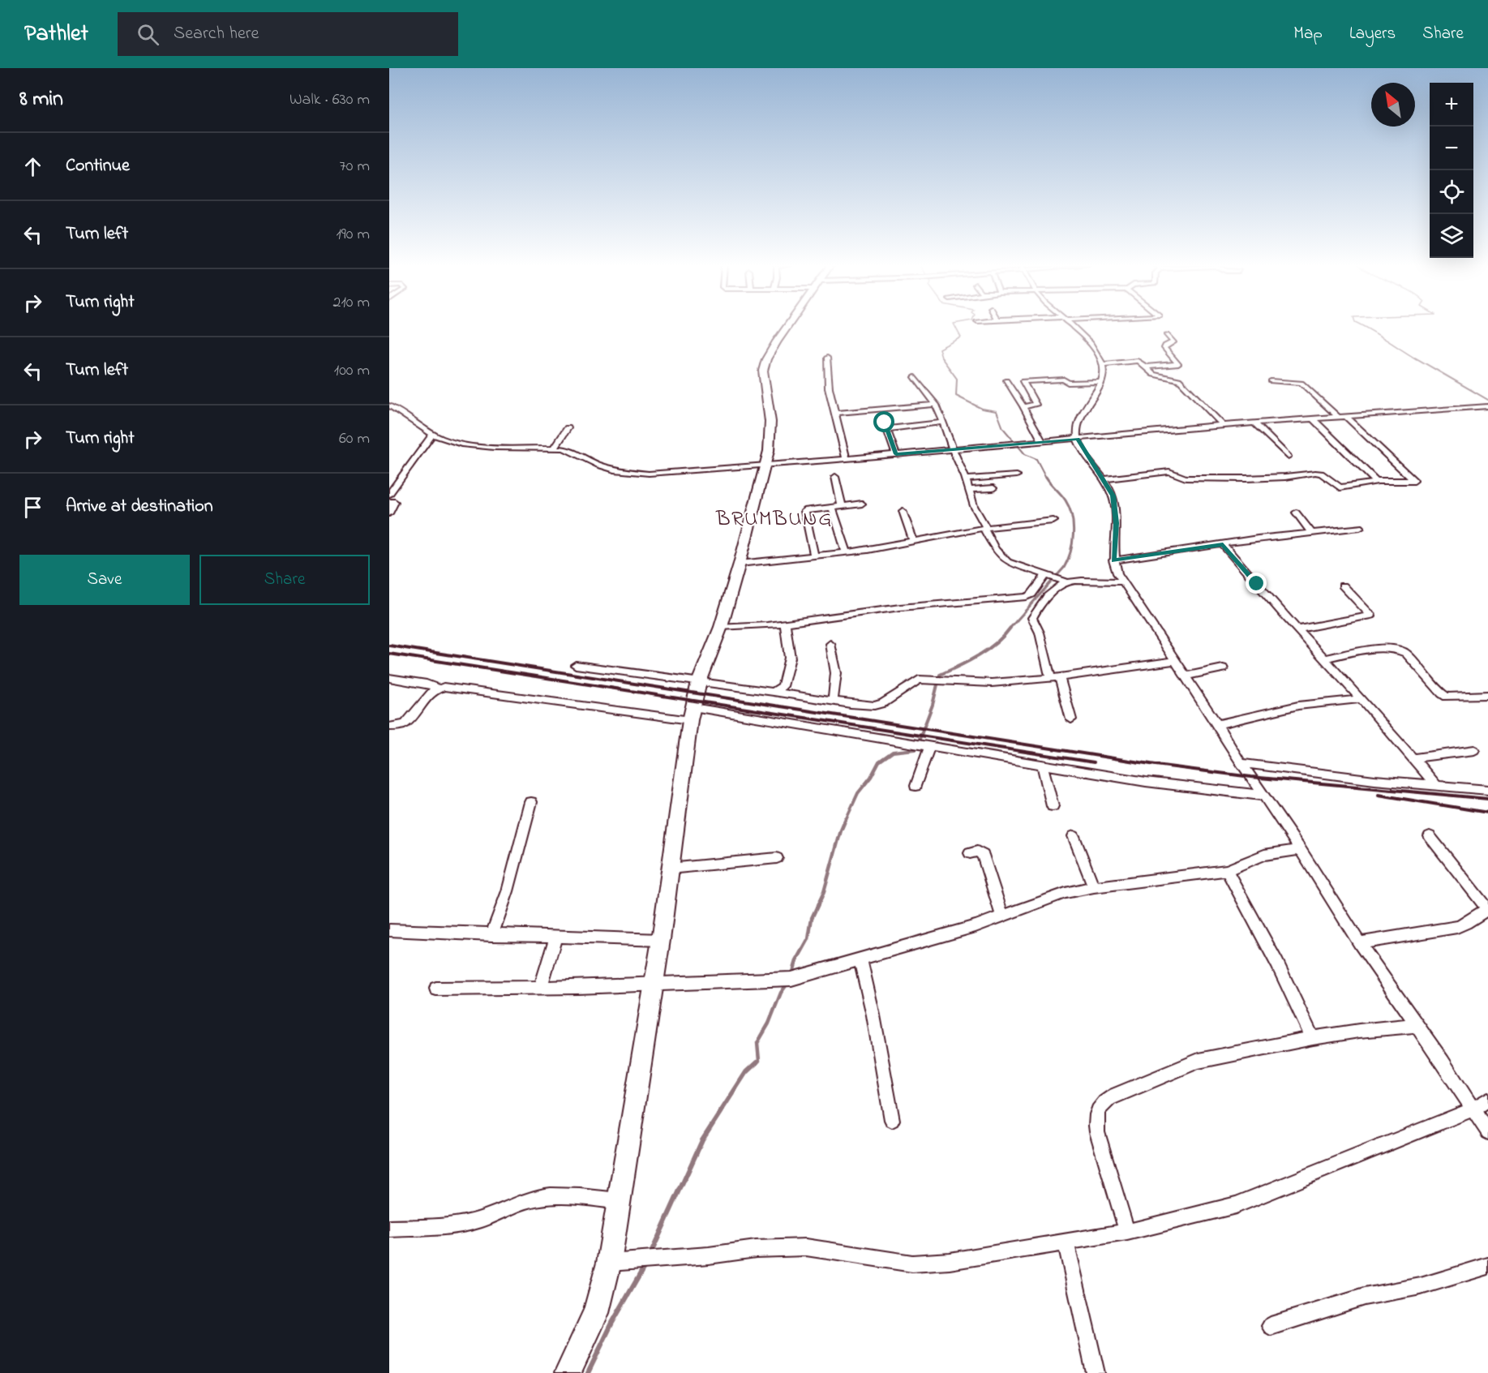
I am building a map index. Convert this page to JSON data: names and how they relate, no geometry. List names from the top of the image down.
{
  "districts": ["BRUMBUNG"],
  "north": "top left",
  "page": {
    "header": "Pathlet",
    "search": "Search here",
    "nav": ["Map", "Layers", "Share"],
    "heading": ["8 min", "Walk · 630 m"],
    "map_buttons": ["+", "−"],
    "list": [
      ["Continue", "70 m"],
      ["Turn left", "190 m"],
      ["Turn right", "210 m"],
      ["Turn left", "100 m"],
      ["Turn right", "60 m"],
      "Arrive at destination"
    ],
    "buttons": ["Save", "Share"]
  }
}
